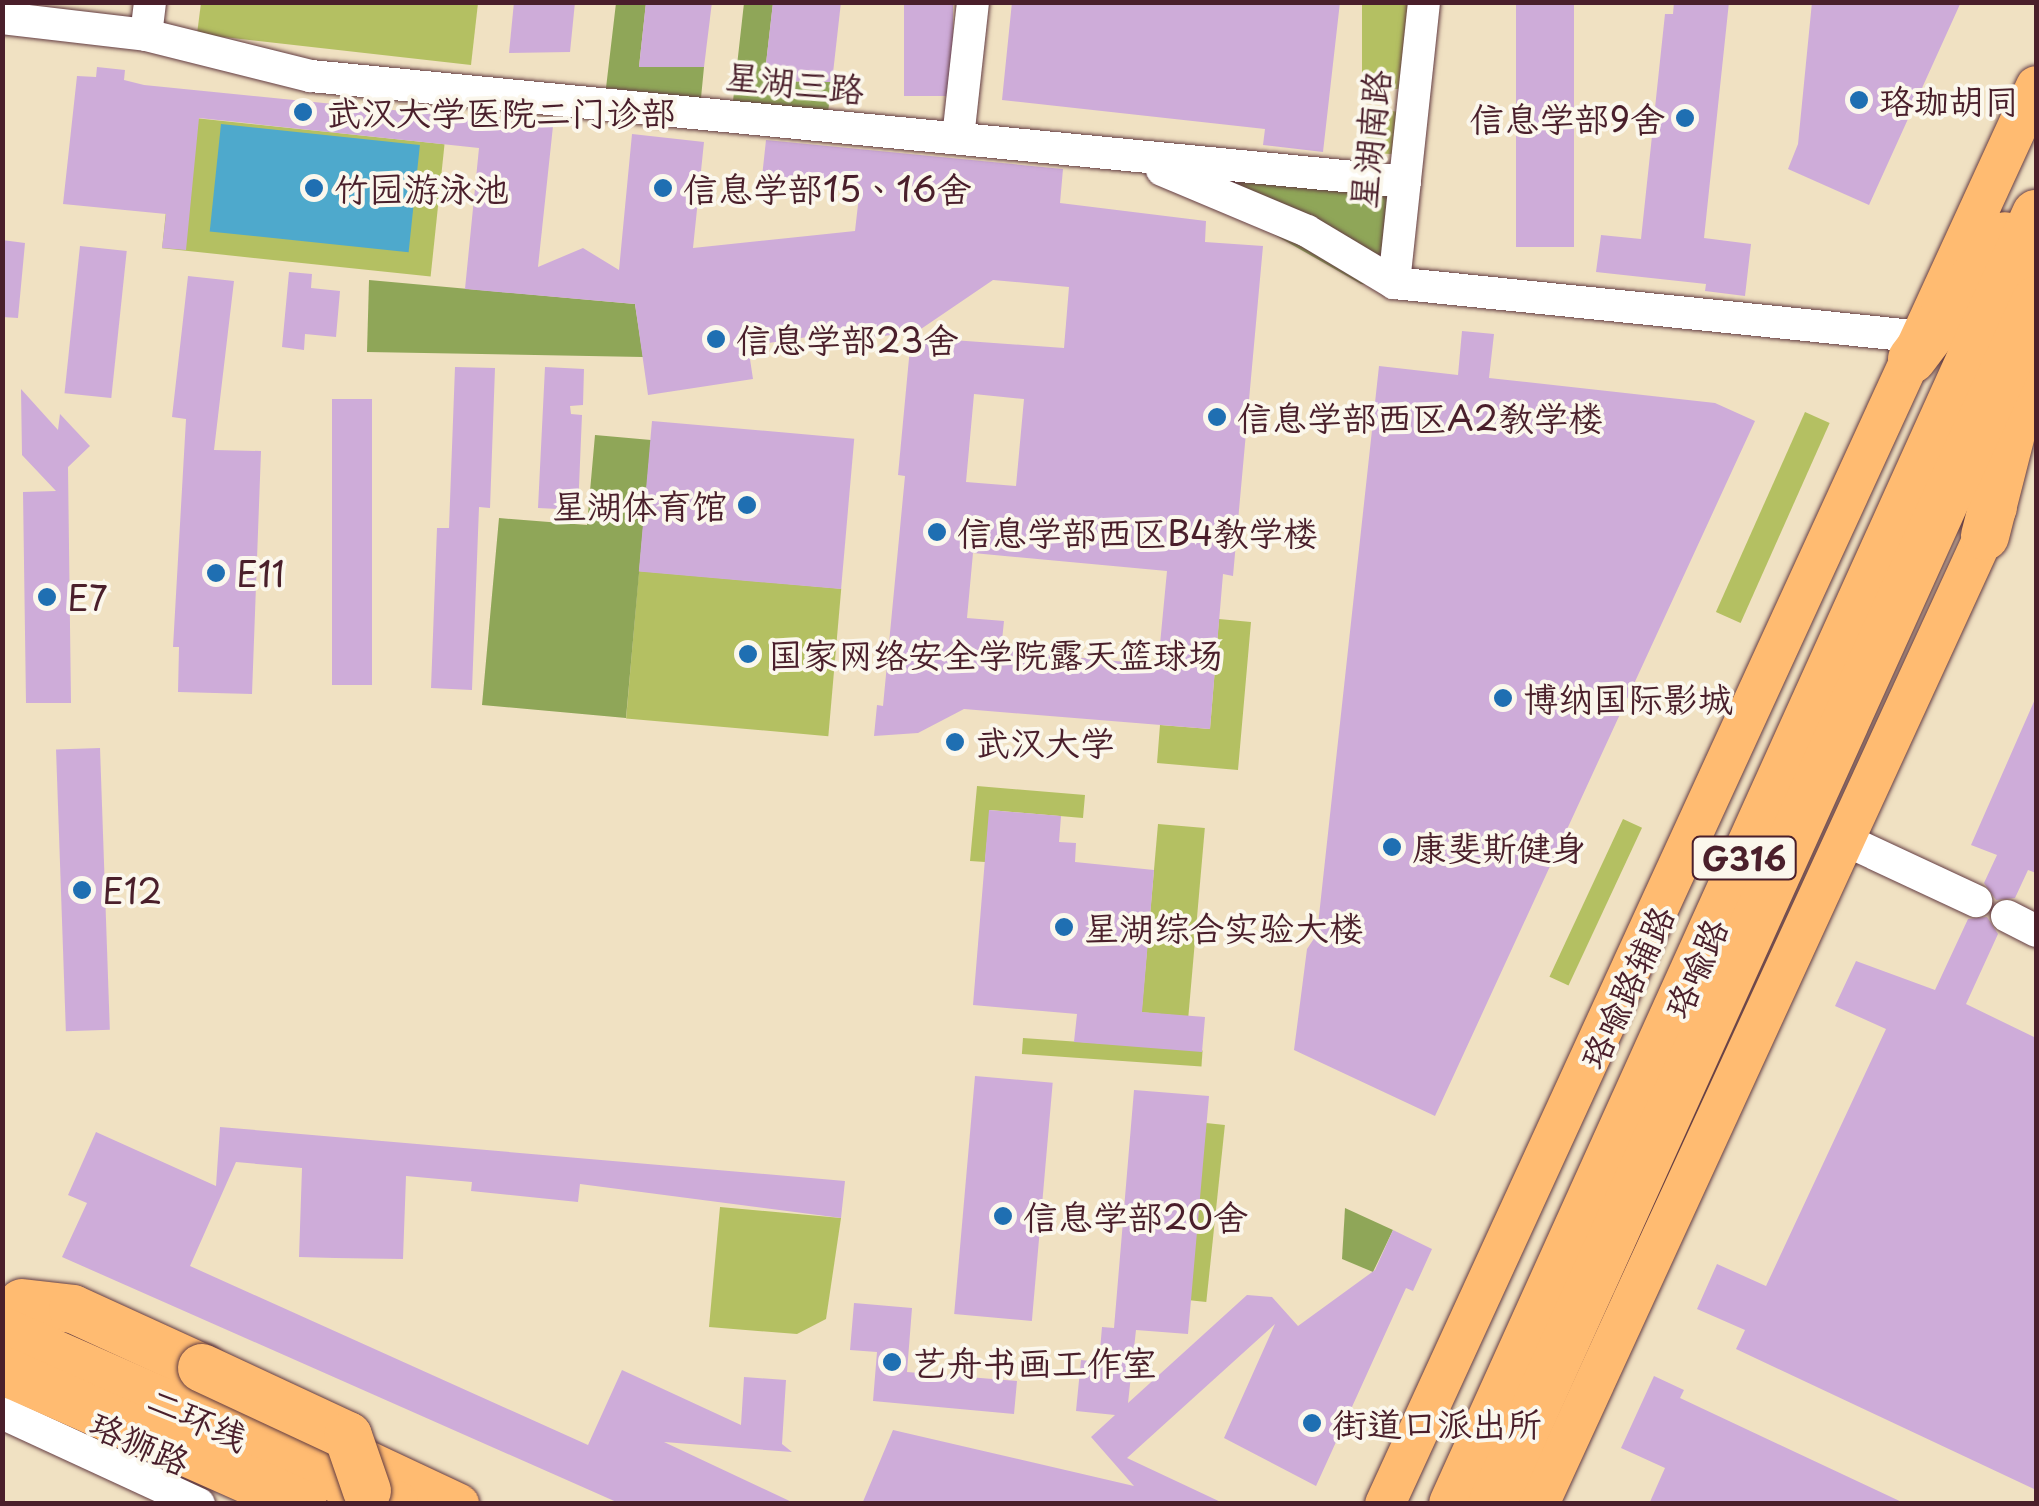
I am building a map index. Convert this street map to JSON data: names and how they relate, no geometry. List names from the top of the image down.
{
  "streets": {
    "highway": ["G316", "珞喻路", "二环线"],
    "main road": ["珞喻路辅路", "珞狮路"],
    "street": ["星湖三路", "星湖南路"]
  },
  "crossings": [
    ["星湖三路", "星湖南路"]
  ],
  "places": [
    "珞珈胡同",
    "武汉大学医院二门诊部",
    "信息学部9舍",
    "竹园游泳池",
    "信息学部15、16舍",
    "信息学部23舍",
    "信息学部西区A2教学楼",
    "星湖体育馆",
    "信息学部西区B4教学楼",
    "E11",
    "E7",
    "国家网络安全学院露天篮球场",
    "博纳国际影城",
    "武汉大学",
    "康斐斯健身",
    "E12",
    "星湖综合实验大楼",
    "信息学部20舍",
    "艺舟书画工作室",
    "街道口派出所"
  ]
}
